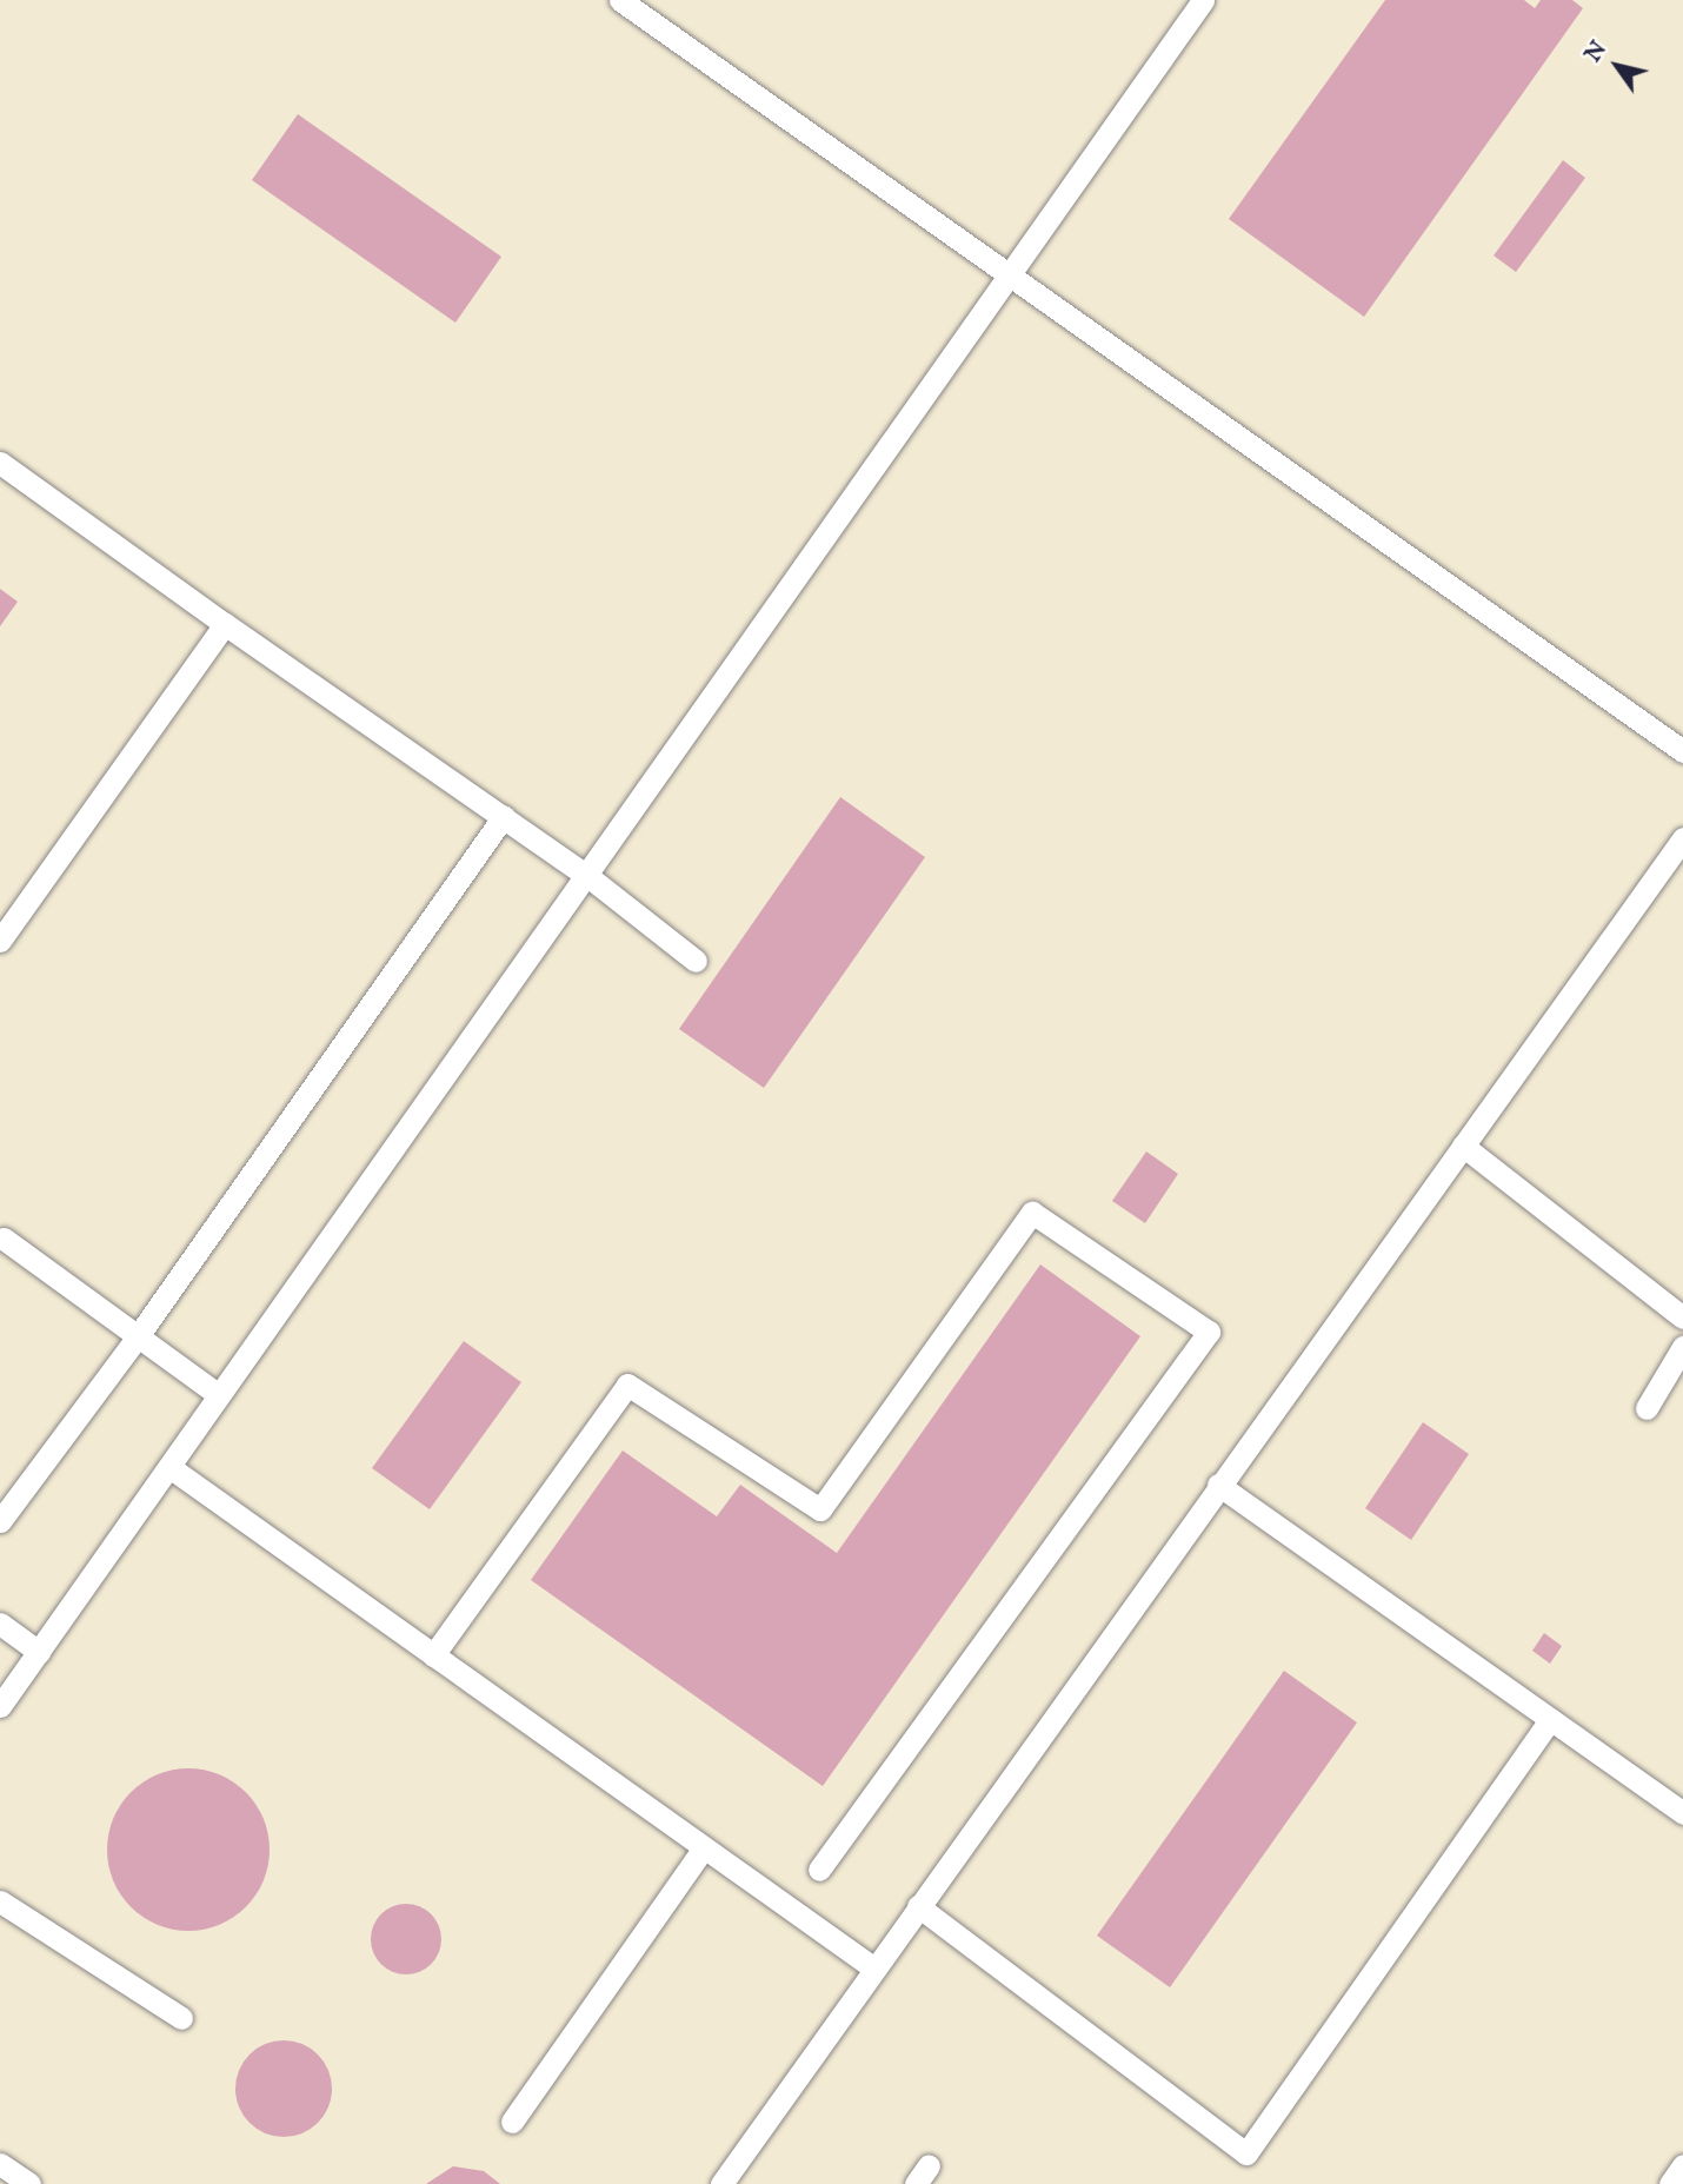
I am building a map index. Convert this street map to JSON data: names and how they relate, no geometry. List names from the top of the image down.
{
  "north": "top left"
}
